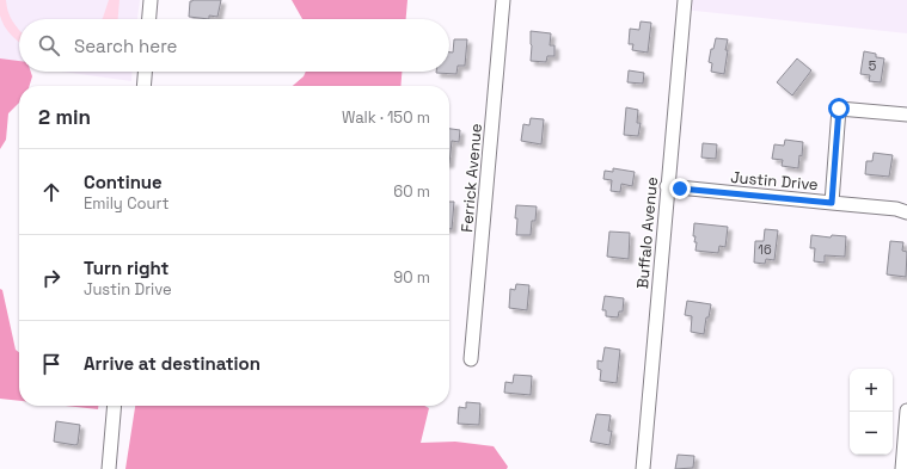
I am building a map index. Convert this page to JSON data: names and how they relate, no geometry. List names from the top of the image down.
{
  "streets": {
    "street": ["Ferrick Avenue", "Justin Drive", "Buffalo Avenue"]
  },
  "crossings": [
    ["Justin Drive", "Buffalo Avenue"]
  ],
  "house_numbers": ["5", "16"],
  "page": {
    "search": "Search here",
    "heading": ["2 min", "Walk · 150 m"],
    "list": [
      ["Continue", "Emily Court", "60 m"],
      ["Turn right", "Justin Drive", "90 m"],
      "Arrive at destination"
    ],
    "map_buttons": ["+", "−"]
  }
}
